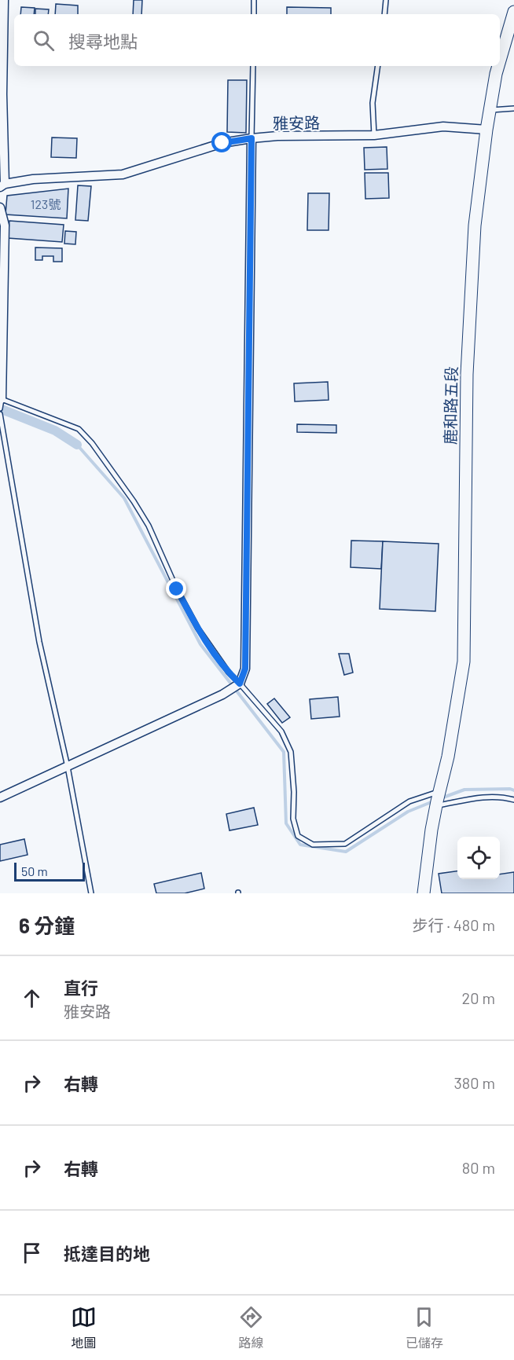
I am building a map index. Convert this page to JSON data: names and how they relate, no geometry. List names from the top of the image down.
{
  "streets": {
    "main road": ["鹿和路五段"],
    "street": ["雅安路"]
  },
  "crossings": [
    ["雅安路", "鹿和路五段"]
  ],
  "house_numbers": ["123號"],
  "scale_bar": "50 m",
  "page": {
    "search": "搜尋地點",
    "scale": "50 m",
    "heading": ["6 分鐘", "步行 · 480 m"],
    "list": [
      ["直行", "雅安路", "20 m"],
      ["右轉", "380 m"],
      ["右轉", "80 m"],
      "抵達目的地"
    ],
    "nav": ["地圖", "路線", "已儲存"]
  }
}
